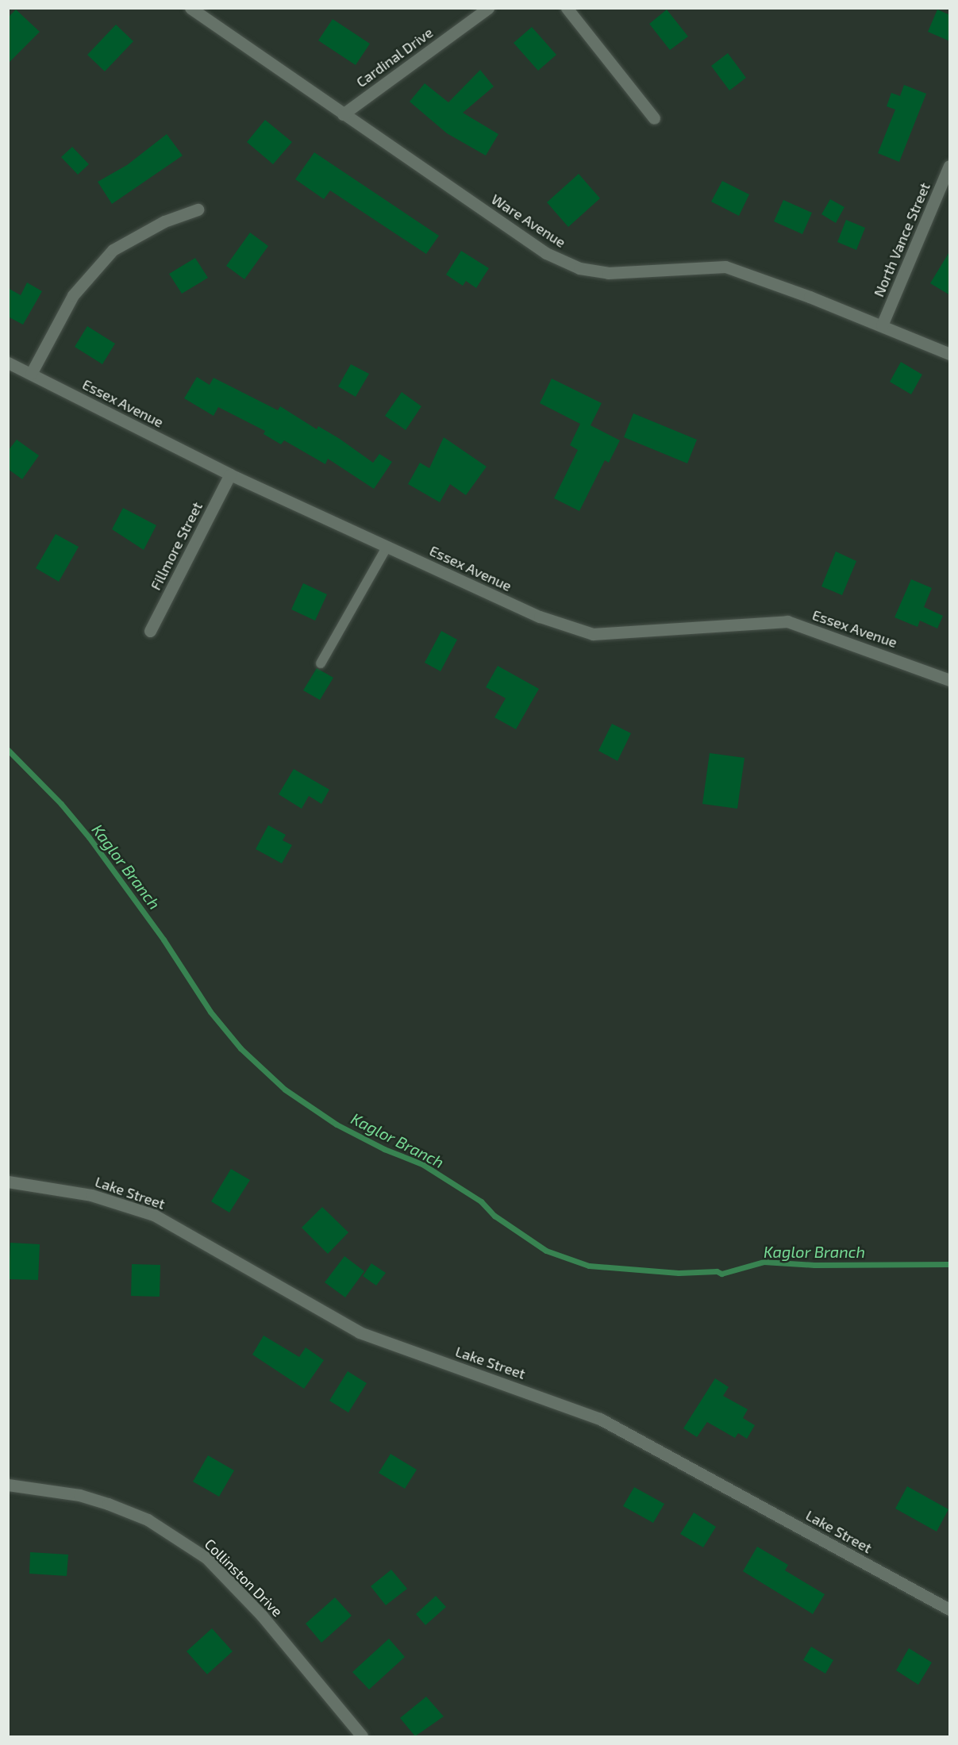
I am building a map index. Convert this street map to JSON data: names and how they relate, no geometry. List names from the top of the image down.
{
  "streets": {
    "street": [
      "Cardinal Drive",
      "Ware Avenue",
      "North Vance Street",
      "Essex Avenue",
      "Fillmore Street",
      "Lake Street",
      "Collinston Drive"
    ]
  },
  "crossings": [
    ["Cardinal Drive", "Ware Avenue"],
    ["Ware Avenue", "North Vance Street"],
    ["Essex Avenue", "Fillmore Street"]
  ],
  "water": ["Kaglor Branch"]
}
